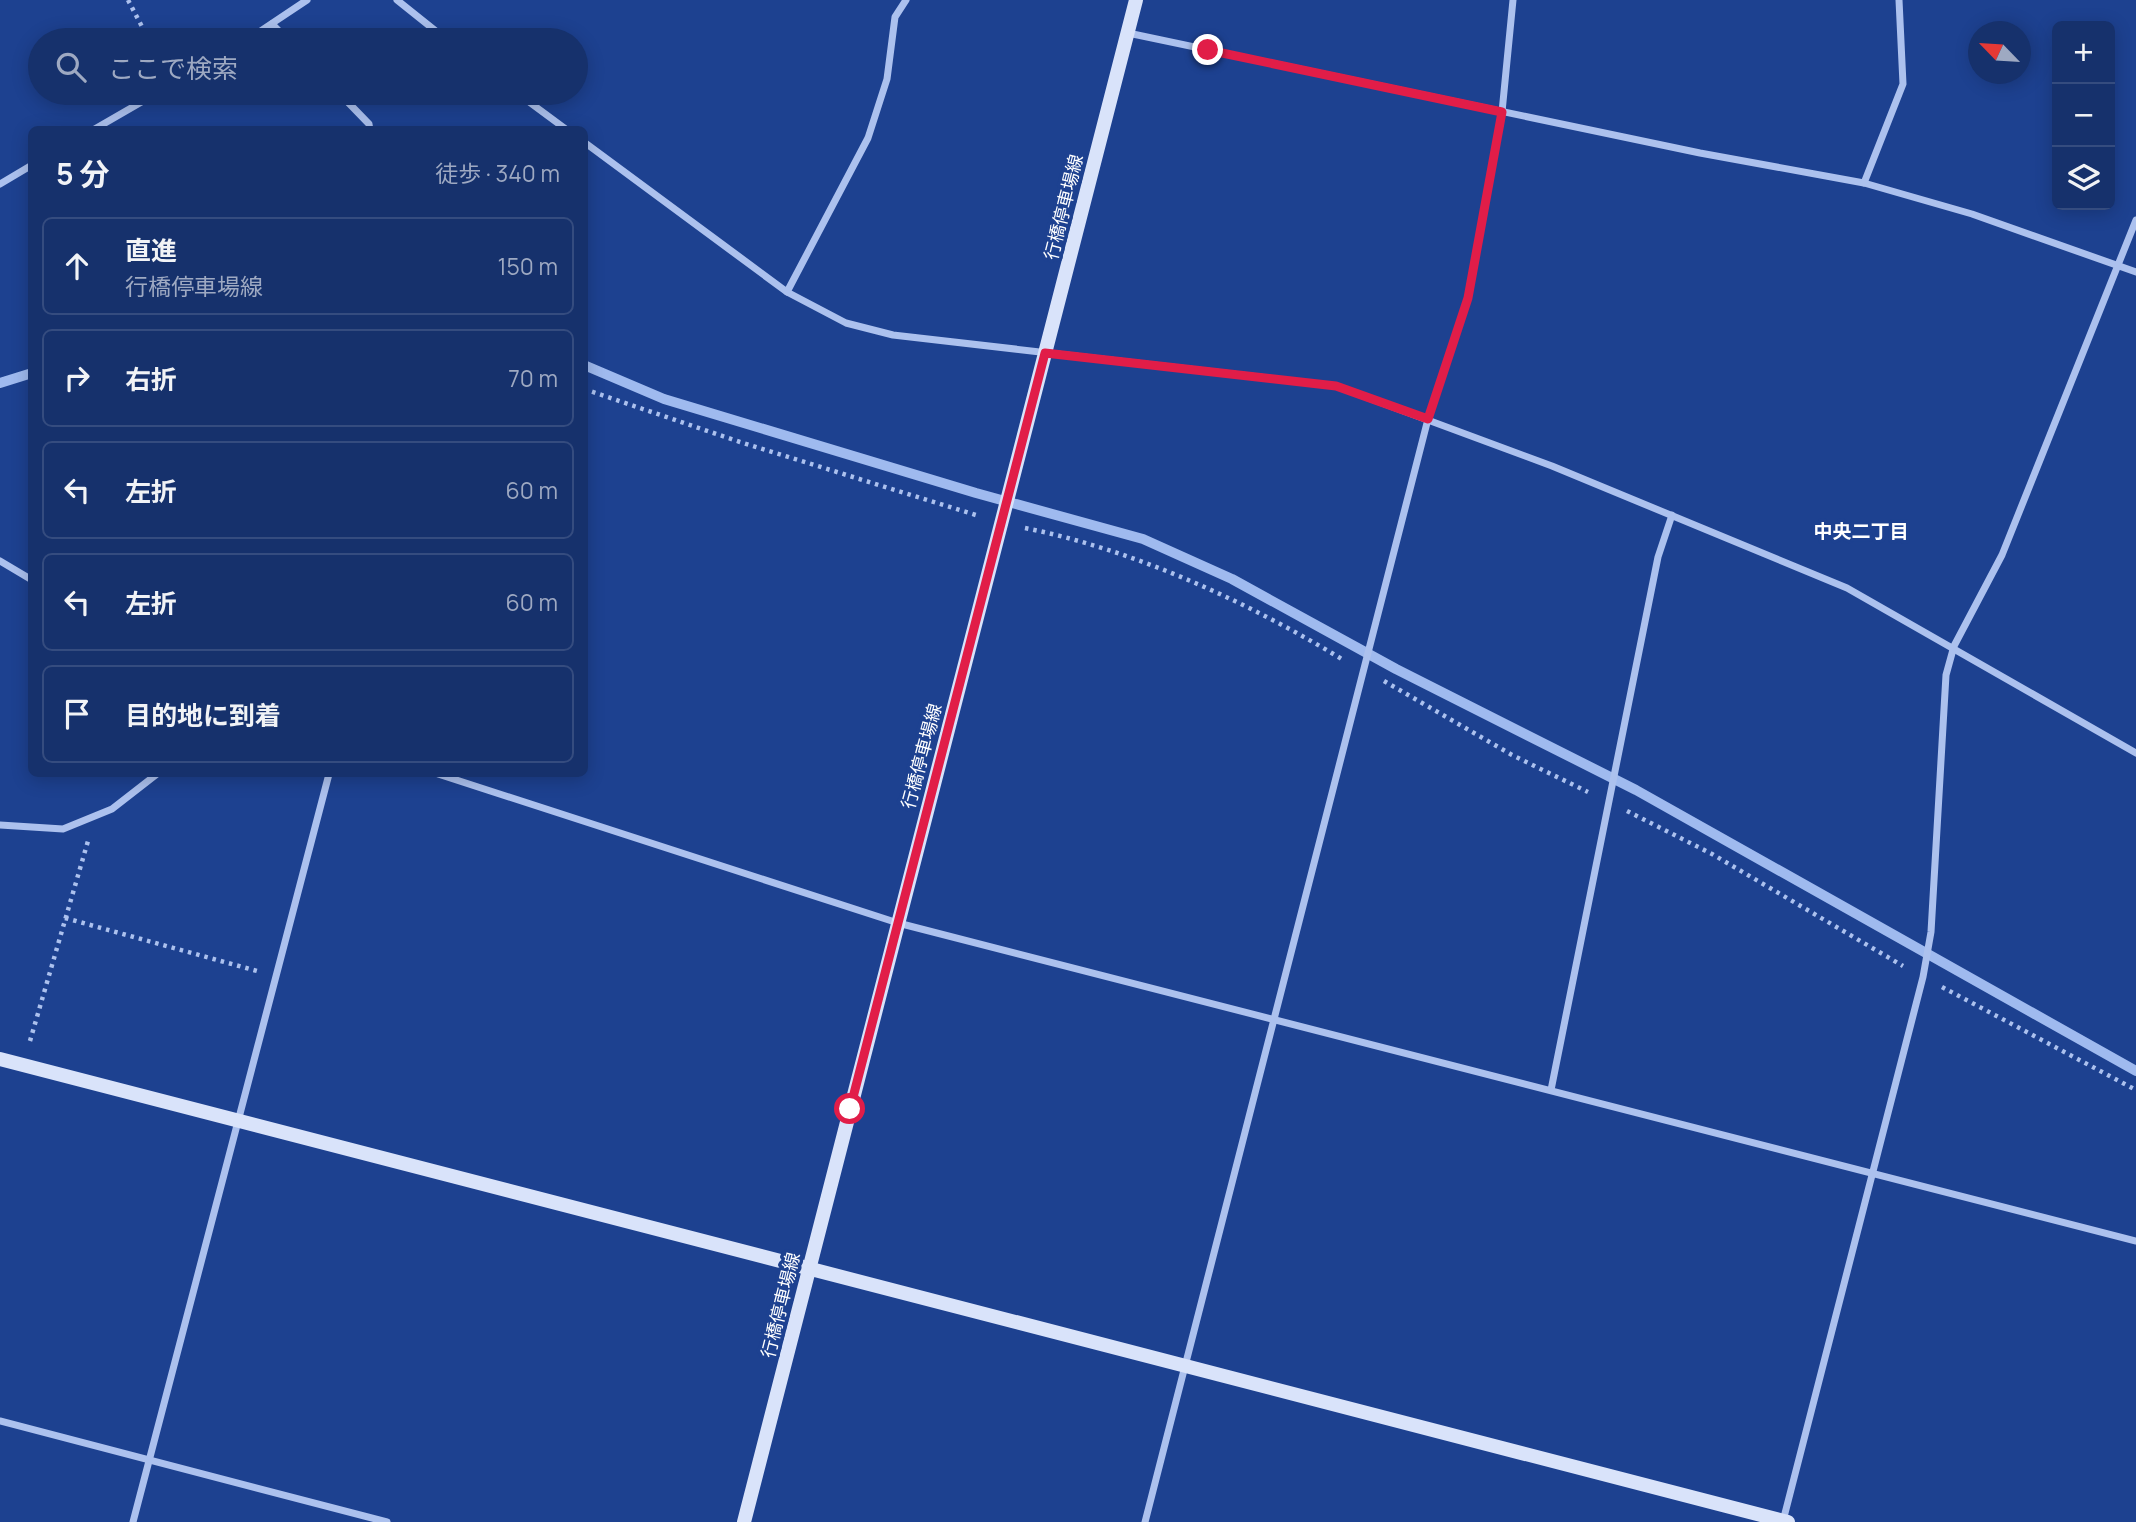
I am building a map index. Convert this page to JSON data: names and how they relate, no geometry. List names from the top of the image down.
{
  "streets": {
    "street": ["行橋停車場線"]
  },
  "districts": ["中央二丁目"],
  "north": "top left",
  "page": {
    "map_buttons": ["+", "−"],
    "search": "ここで検索",
    "heading": ["5 分", "徒歩 · 340 m"],
    "list": [
      ["直進", "行橋停車場線", "150 m"],
      ["右折", "70 m"],
      ["左折", "60 m"],
      ["左折", "60 m"],
      "目的地に到着"
    ]
  }
}
